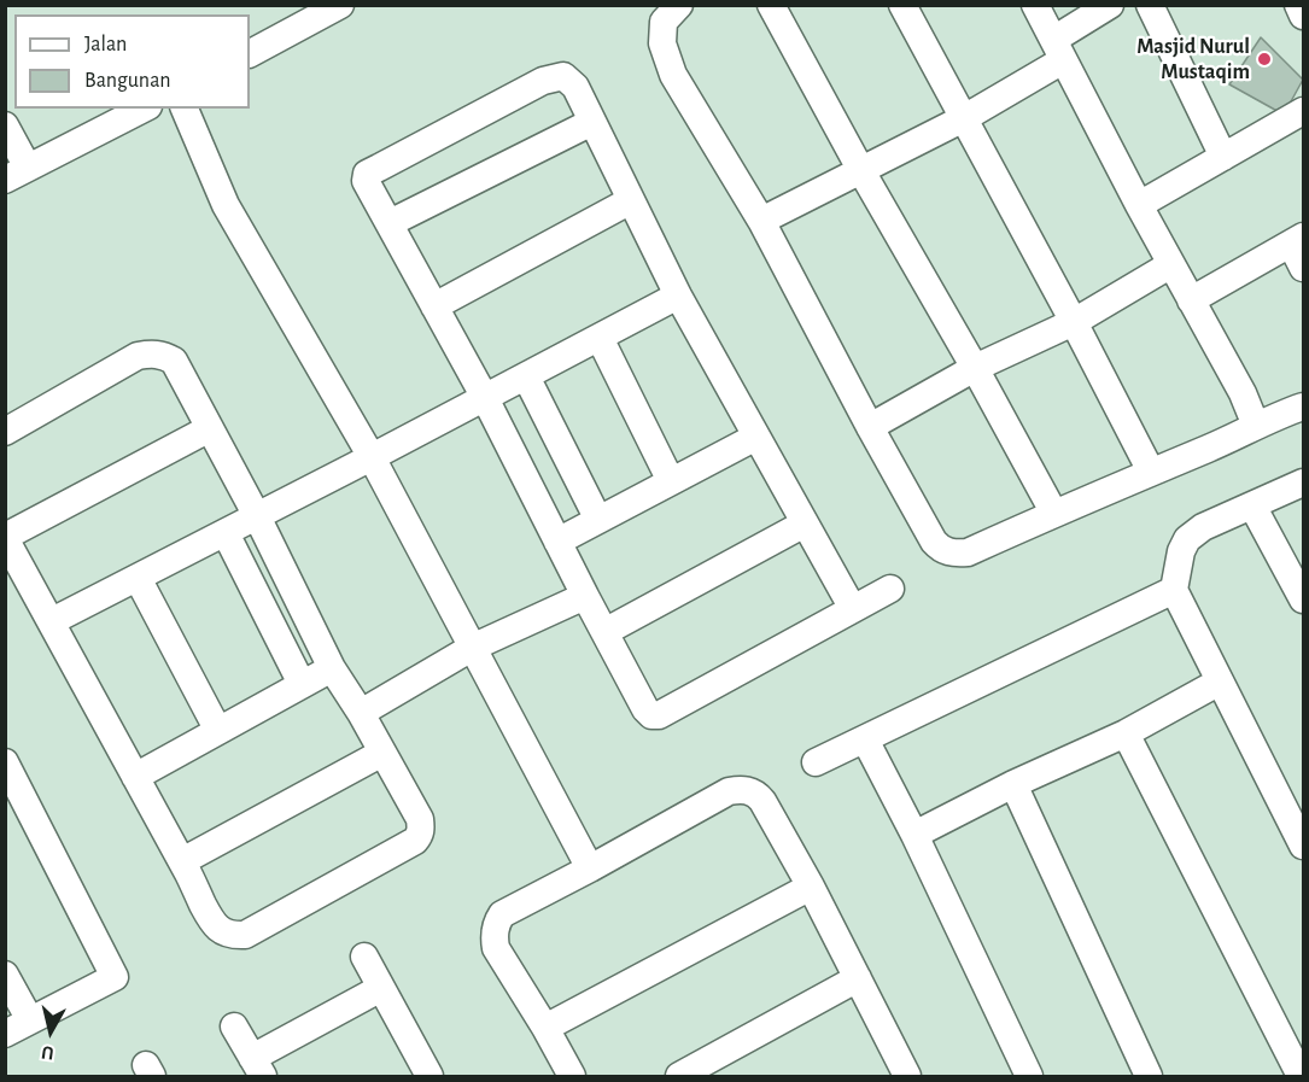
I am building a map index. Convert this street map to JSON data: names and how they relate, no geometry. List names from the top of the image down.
{
  "places": ["Masjid Nurul Mustaqim"],
  "legend": ["Jalan", "Bangunan"],
  "north": "bottom"
}
